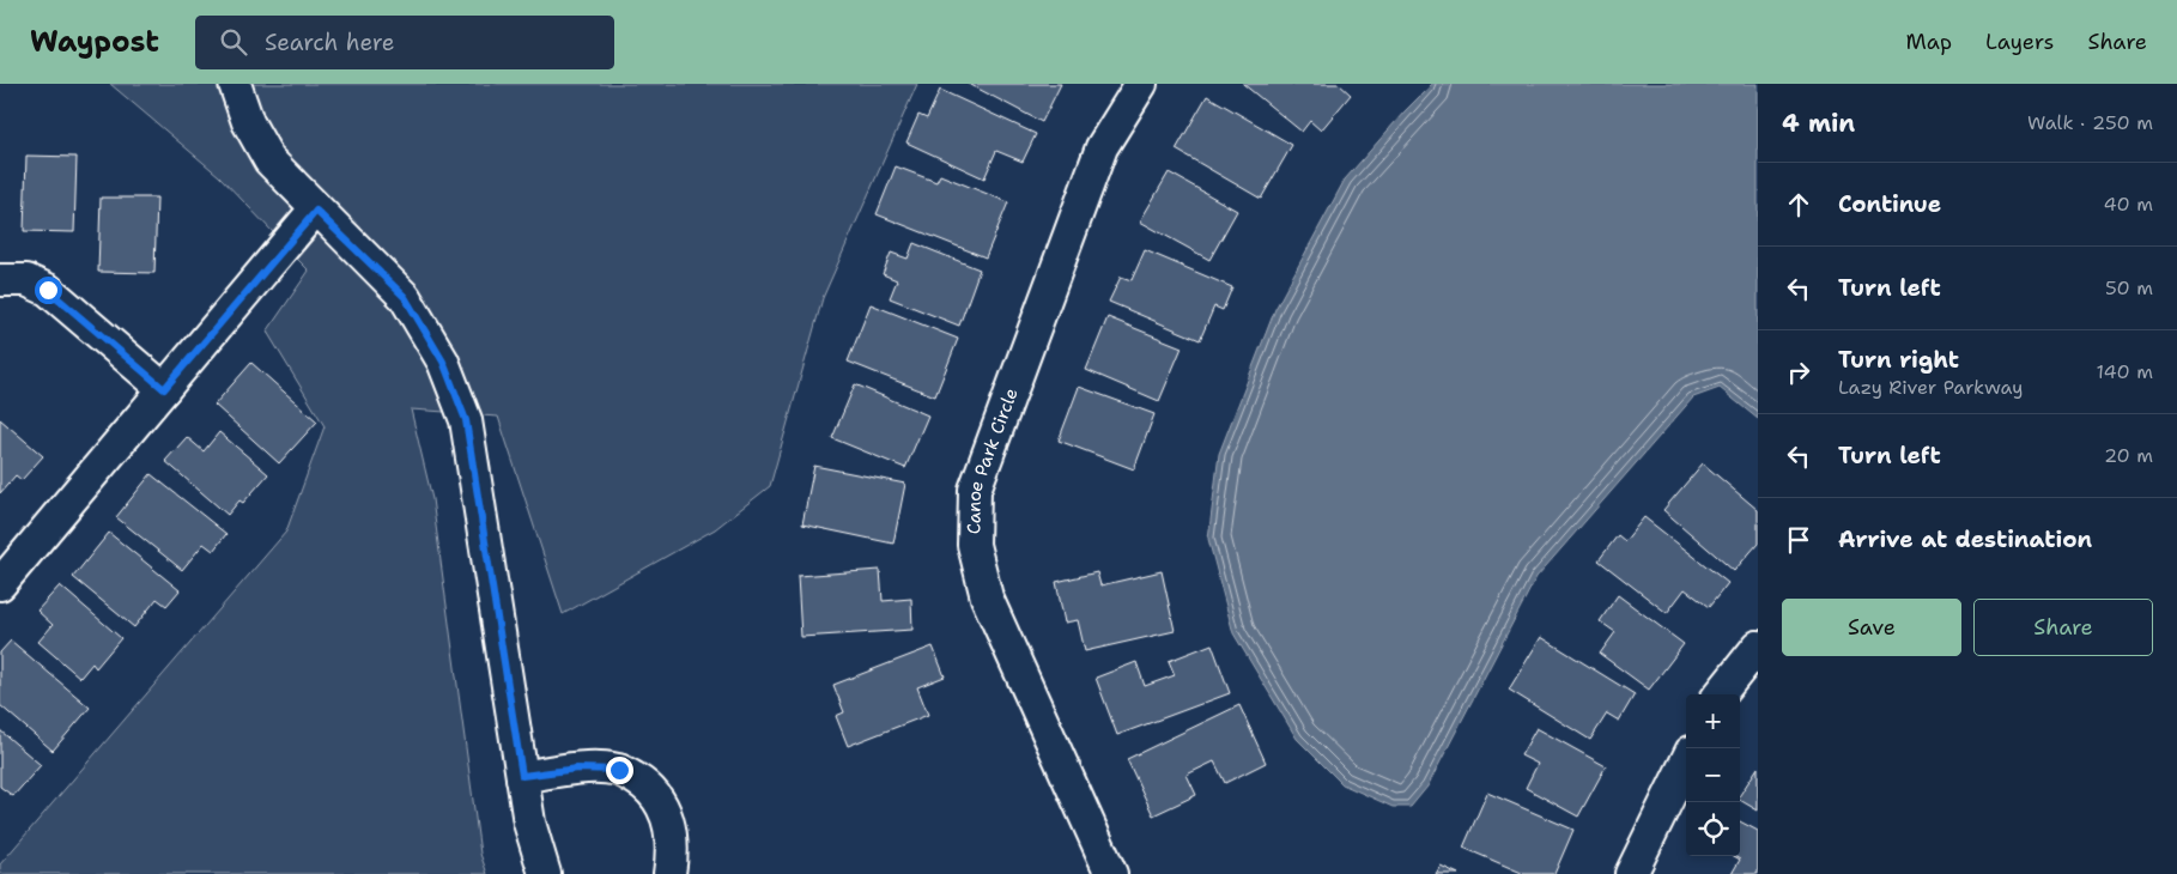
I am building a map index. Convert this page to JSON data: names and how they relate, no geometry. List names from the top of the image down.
{
  "streets": {
    "street": ["Canoe Park Circle"]
  },
  "page": {
    "header": "Waypost",
    "search": "Search here",
    "nav": ["Map", "Layers", "Share"],
    "heading": ["4 min", "Walk · 250 m"],
    "list": [
      ["Continue", "40 m"],
      ["Turn left", "50 m"],
      ["Turn right", "Lazy River Parkway", "140 m"],
      ["Turn left", "20 m"],
      "Arrive at destination"
    ],
    "buttons": ["Save", "Share"],
    "map_buttons": ["+", "−"]
  }
}
